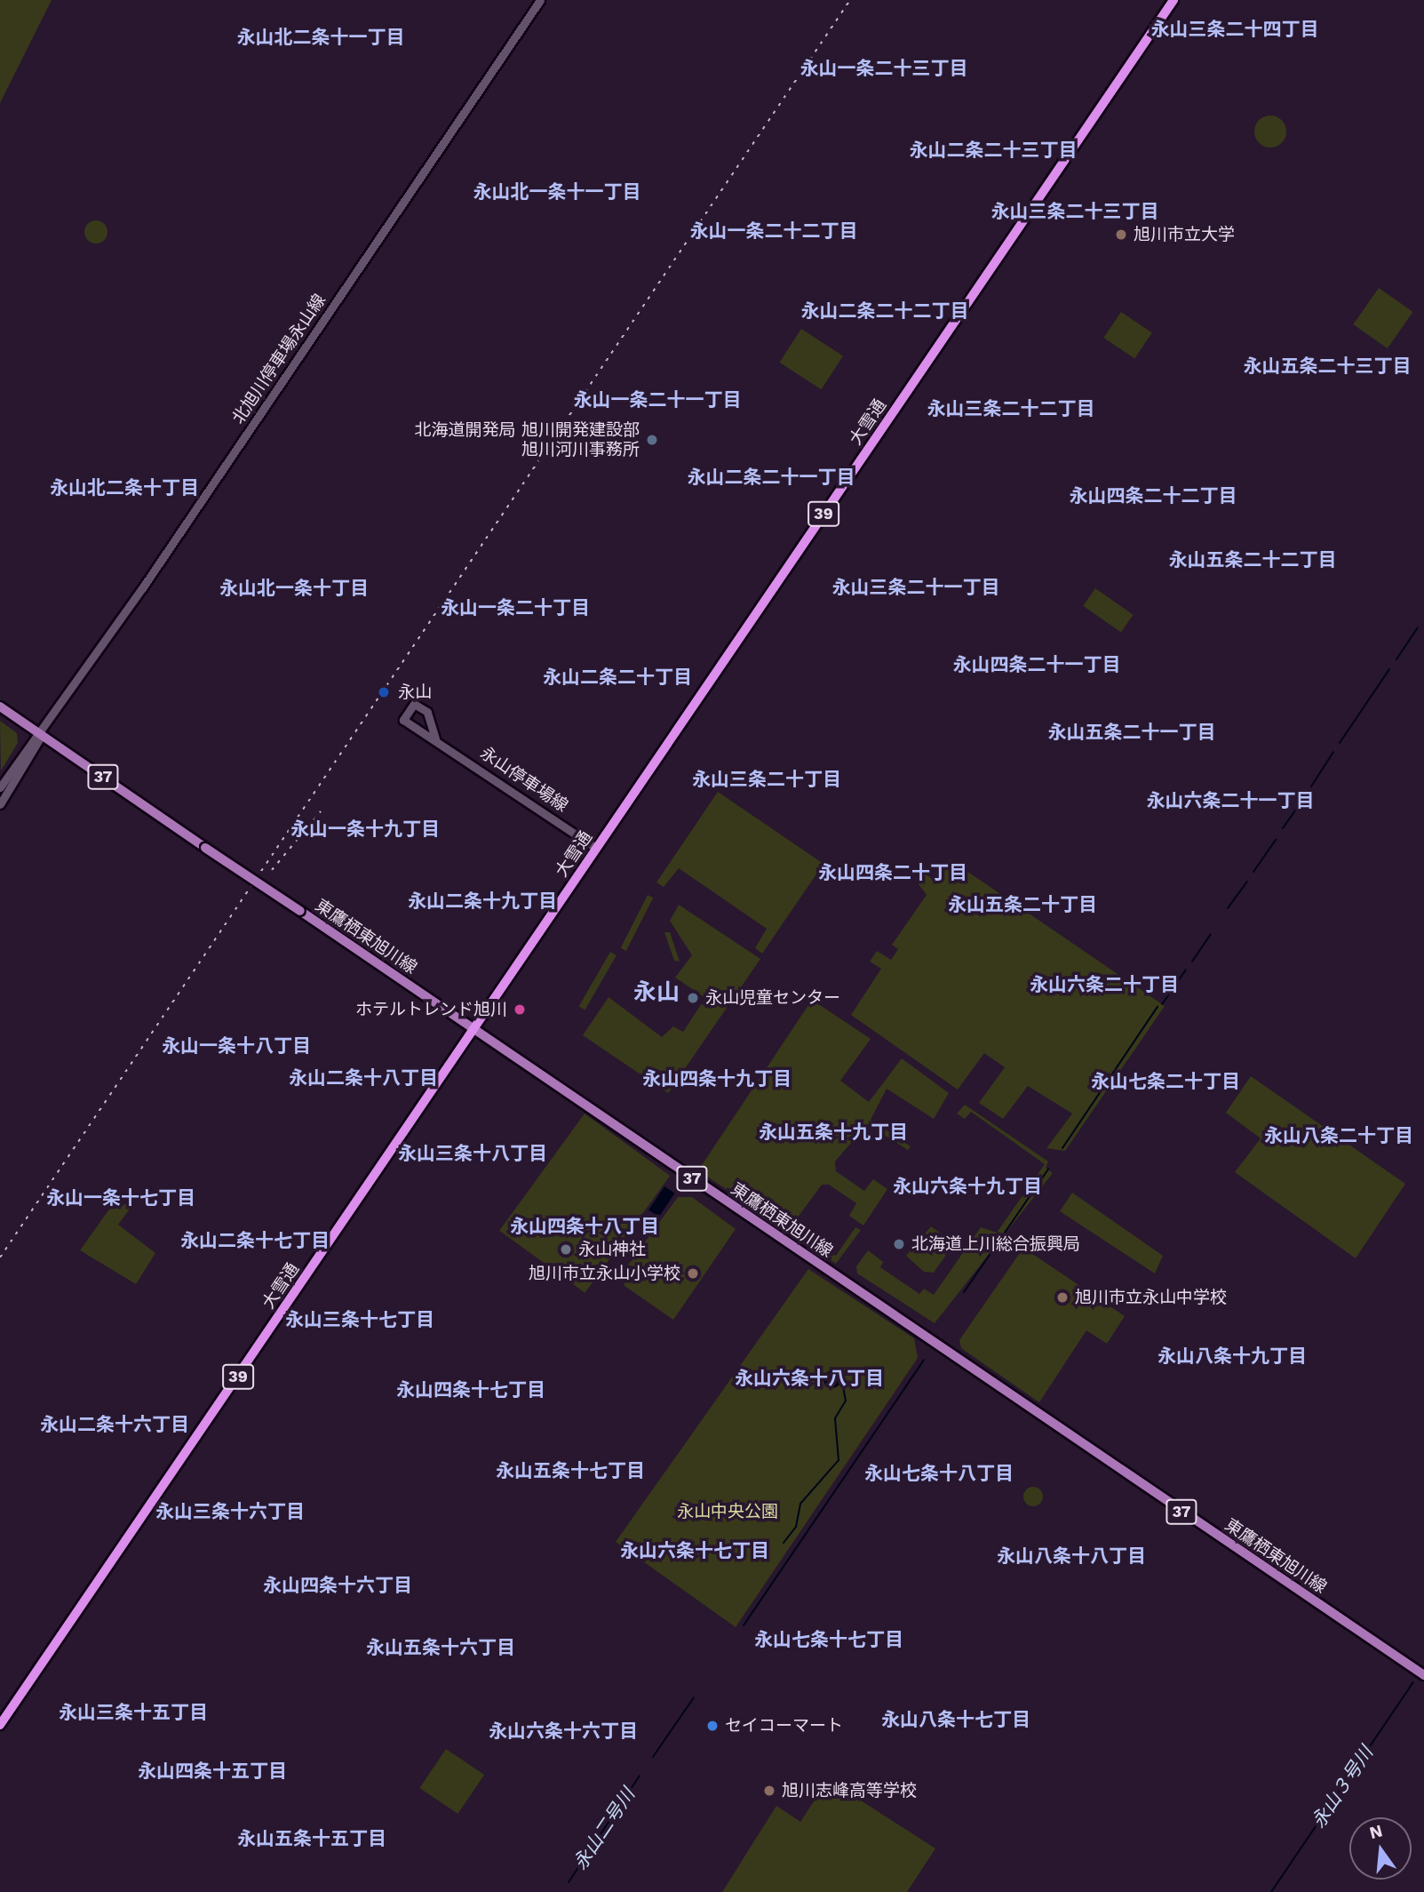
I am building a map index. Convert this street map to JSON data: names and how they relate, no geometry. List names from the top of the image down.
{
  "streets": {
    "highway": ["大雪通", "39"],
    "main road": [
      "北旭川停車場永山線",
      "37",
      "永山停車場線",
      "東鷹栖東旭川線"
    ]
  },
  "crossings": [
    ["北旭川停車場永山線", "東鷹栖東旭川線"],
    ["大雪通", "永山停車場線"],
    ["大雪通", "東鷹栖東旭川線"]
  ],
  "districts": [
    "永山三条二十四丁目",
    "永山北二条十一丁目",
    "永山一条二十三丁目",
    "永山二条二十三丁目",
    "永山北一条十一丁目",
    "永山三条二十三丁目",
    "永山一条二十二丁目",
    "永山二条二十二丁目",
    "永山五条二十三丁目",
    "永山一条二十一丁目",
    "永山三条二十二丁目",
    "永山二条二十一丁目",
    "永山北二条十丁目",
    "永山四条二十二丁目",
    "永山五条二十二丁目",
    "永山三条二十一丁目",
    "永山北一条十丁目",
    "永山一条二十丁目",
    "永山四条二十一丁目",
    "永山二条二十丁目",
    "永山五条二十一丁目",
    "永山三条二十丁目",
    "永山六条二十一丁目",
    "永山一条十九丁目",
    "永山四条二十丁目",
    "永山二条十九丁目",
    "永山五条二十丁目",
    "永山六条二十丁目",
    "永山",
    "永山一条十八丁目",
    "永山二条十八丁目",
    "永山四条十九丁目",
    "永山七条二十丁目",
    "永山五条十九丁目",
    "永山八条二十丁目",
    "永山三条十八丁目",
    "永山六条十九丁目",
    "永山一条十七丁目",
    "永山四条十八丁目",
    "永山二条十七丁目",
    "永山三条十七丁目",
    "永山八条十九丁目",
    "永山六条十八丁目",
    "永山四条十七丁目",
    "永山二条十六丁目",
    "永山五条十七丁目",
    "永山七条十八丁目",
    "永山三条十六丁目",
    "永山六条十七丁目",
    "永山八条十八丁目",
    "永山四条十六丁目",
    "永山七条十七丁目",
    "永山五条十六丁目",
    "永山三条十五丁目",
    "永山八条十七丁目",
    "永山六条十六丁目",
    "永山四条十五丁目",
    "永山五条十五丁目"
  ],
  "water": ["永山３号川", "永山二号川"],
  "parks": ["永山中央公園"],
  "places": [
    "旭川市立大学",
    "北海道開発局 旭川開発建設部 旭川河川事務所",
    "永山",
    "永山児童センター",
    "ホテルトレンド旭川",
    "北海道上川総合振興局",
    "永山神社",
    "旭川市立永山小学校",
    "旭川市立永山中学校",
    "セイコーマート",
    "旭川志峰高等学校"
  ],
  "north": "top"
}
